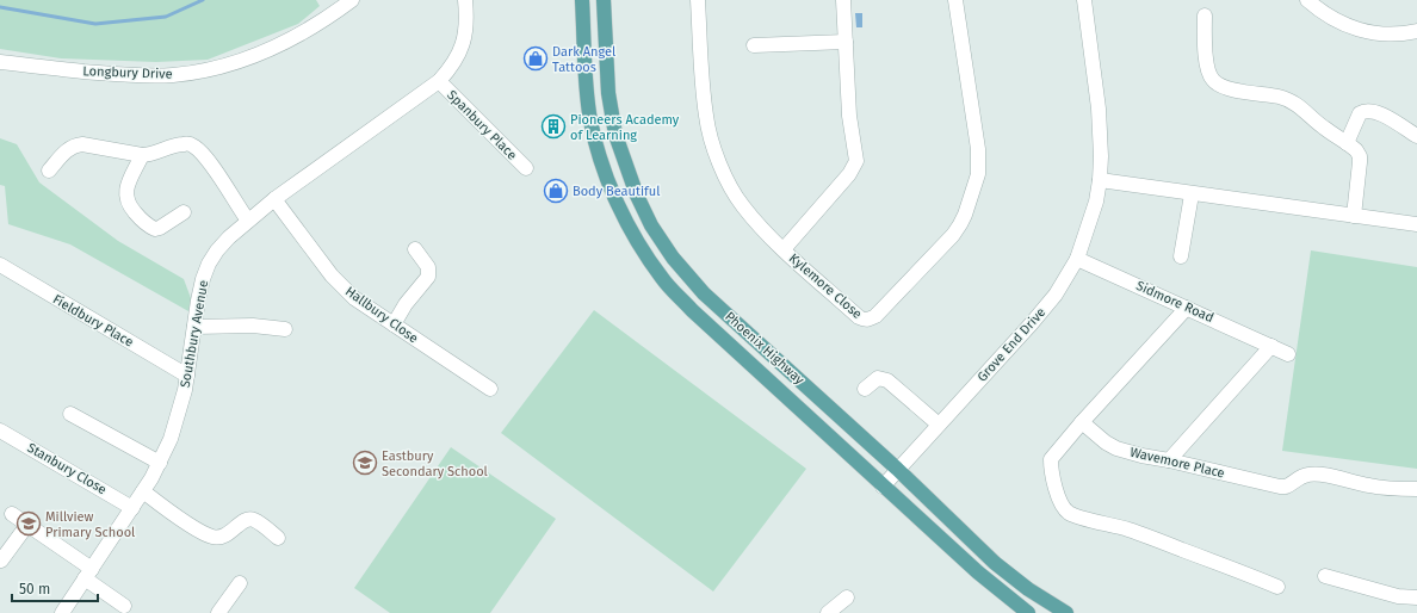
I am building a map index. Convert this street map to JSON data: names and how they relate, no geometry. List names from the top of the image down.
{
  "streets": {
    "main road": ["Phoenix Highway"],
    "street": [
      "Longbury Drive",
      "Spanbury Place",
      "Kylemore Close",
      "Sidmore Road",
      "Hallbury Close",
      "Fieldbury Place",
      "Southbury Avenue",
      "Grove End Drive",
      "Wavemore Place",
      "Stanbury Close"
    ]
  },
  "crossings": [
    ["Spanbury Place", "Southbury Avenue"],
    ["Sidmore Road", "Grove End Drive"],
    ["Hallbury Close", "Southbury Avenue"],
    ["Fieldbury Place", "Southbury Avenue"],
    ["Southbury Avenue", "Stanbury Close"],
    ["Grove End Drive", "Phoenix Highway"]
  ],
  "places": {
    "shop": ["Dark Angel Tattoos", "Body Beautiful"],
    "building": ["Pioneers Academy of Learning"],
    "school or university": ["Eastbury Secondary School", "Millview Primary School"]
  },
  "scale_bar": "50 m"
}
